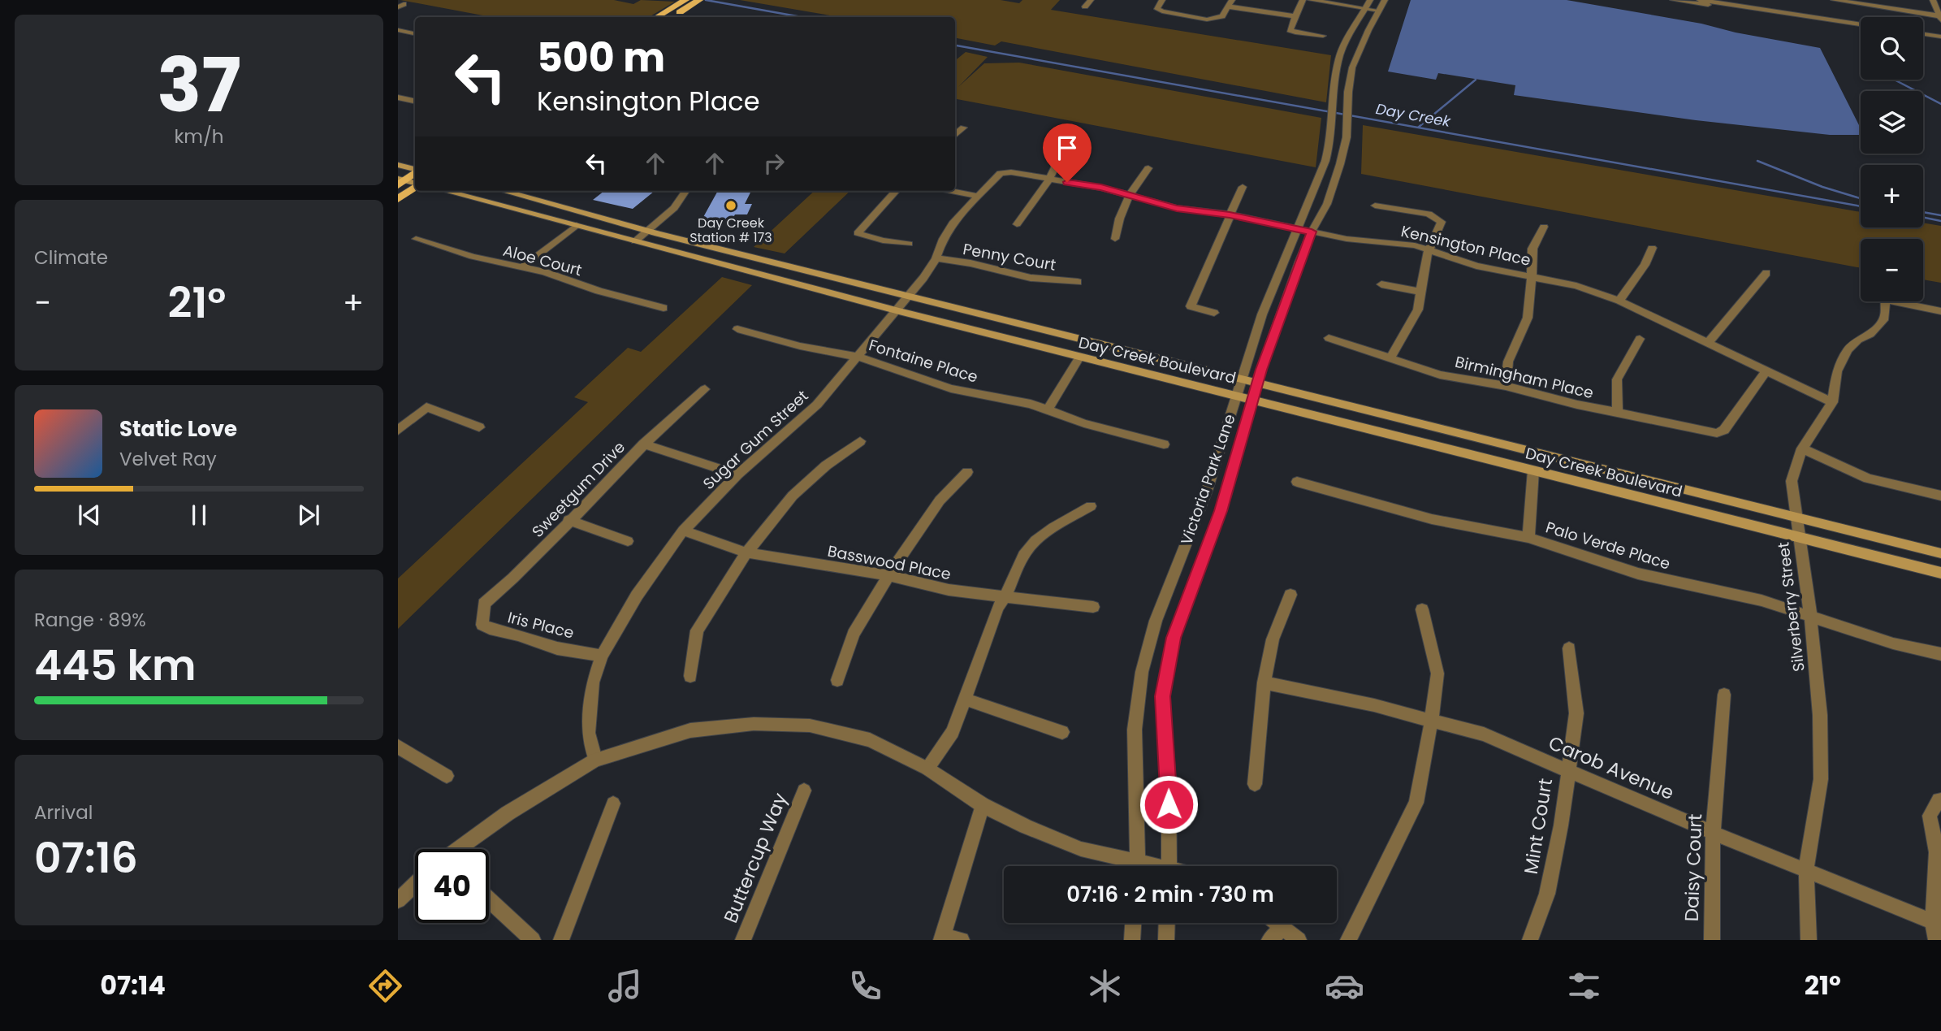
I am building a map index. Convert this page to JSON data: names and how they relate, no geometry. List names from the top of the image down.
{
  "streets": {
    "main road": ["Day Creek Boulevard"],
    "street": [
      "Kensington Place",
      "Penny Court",
      "Aloe Court",
      "Fontaine Place",
      "Birmingham Place",
      "Sugar Gum Street",
      "Victoria Park Lane",
      "Sweetgum Drive",
      "Palo Verde Place",
      "Basswood Place",
      "Silverberry Street",
      "Iris Place",
      "Carob Avenue",
      "Mint Court",
      "Buttercup Way",
      "Daisy Court"
    ]
  },
  "crossings": [
    ["Kensington Place", "Birmingham Place"],
    ["Kensington Place", "Sugar Gum Street"],
    ["Kensington Place", "Victoria Park Lane"],
    ["Kensington Place", "Silverberry Street"],
    ["Penny Court", "Sugar Gum Street"],
    ["Day Creek Boulevard", "Sugar Gum Street"],
    ["Day Creek Boulevard", "Victoria Park Lane"],
    ["Day Creek Boulevard", "Silverberry Street"],
    ["Fontaine Place", "Sugar Gum Street"],
    ["Sugar Gum Street", "Basswood Place"],
    ["Sugar Gum Street", "Iris Place"],
    ["Sweetgum Drive", "Iris Place"],
    ["Palo Verde Place", "Silverberry Street"],
    ["Silverberry Street", "Carob Avenue"],
    ["Carob Avenue", "Mint Court"],
    ["Carob Avenue", "Daisy Court"]
  ],
  "water": ["Day Creek"],
  "places": ["Day Creek Station # 173"],
  "page": {
    "tile": [
      ["37", "km/h"],
      "Climate",
      ["Range · 89%", "445 km"],
      ["Arrival", "07:16"]
    ],
    "map_buttons": ["+", "−"],
    "turn": ["500 m", "Kensington Place"],
    "heat": ["−", "21°", "+"],
    "song": ["Static Love", "Velvet Ray"],
    "limit": "40",
    "trip": "07:16 · 2 min · 730 m",
    "tabs": ["07:14", "21°"]
  }
}
